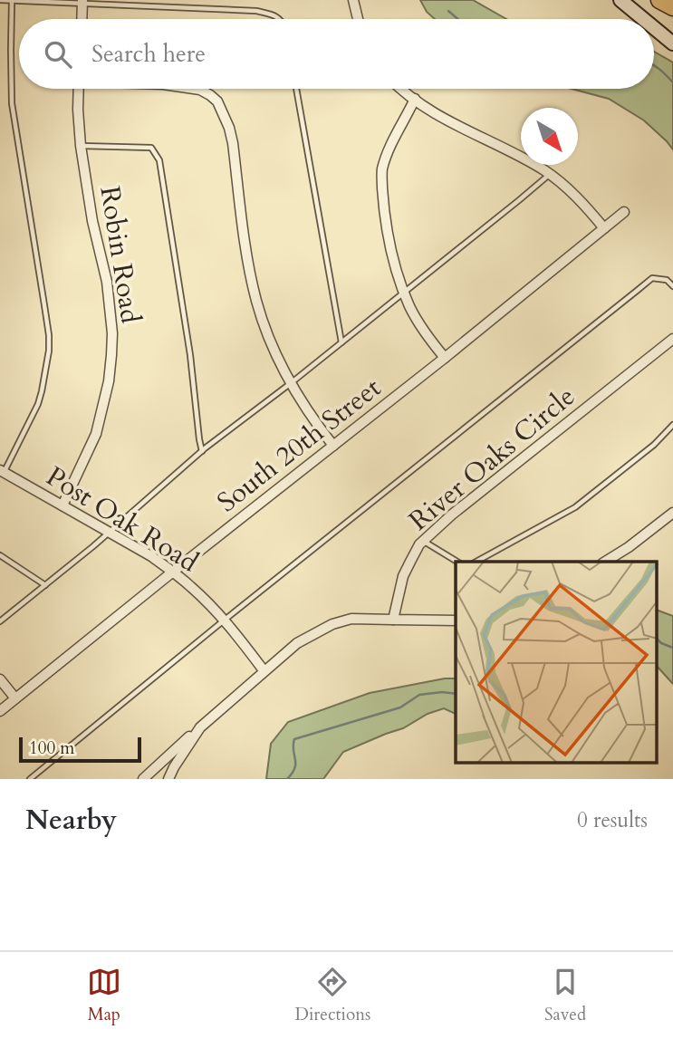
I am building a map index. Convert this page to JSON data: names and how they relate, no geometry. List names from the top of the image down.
{
  "streets": {
    "street": [
      "Robin Road",
      "South 20th Street",
      "River Oaks Circle",
      "Post Oak Road"
    ]
  },
  "crossings": [
    ["Robin Road", "Post Oak Road"],
    ["South 20th Street", "Post Oak Road"]
  ],
  "scale_bar": "100 m",
  "north": "bottom right",
  "page": {
    "search": "Search here",
    "scale": "100 m",
    "heading": ["Nearby", "0 results"],
    "nav": ["Map", "Directions", "Saved"]
  }
}
